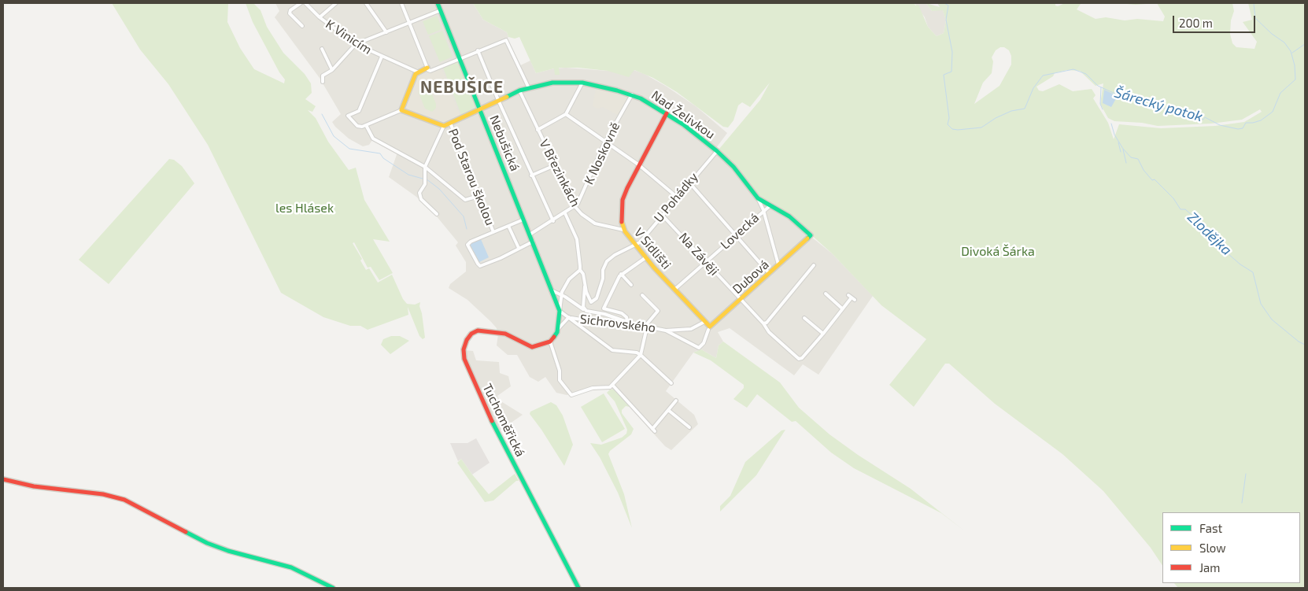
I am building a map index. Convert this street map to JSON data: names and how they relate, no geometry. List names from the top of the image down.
{
  "streets": {
    "street": [
      "K Vinicím",
      "Nad Želivkou",
      "Nebušická",
      "K Noskovně",
      "V Březinkách",
      "Pod Starou školou",
      "U Pohádky",
      "Lovecká",
      "V Sídlišti",
      "Na Závěji",
      "Dubová",
      "Sichrovského",
      "Tuchoměřická"
    ]
  },
  "crossings": [
    ["Nad Želivkou", "Nebušická"],
    ["Nad Želivkou", "K Noskovně"],
    ["Nad Želivkou", "V Březinkách"],
    ["Nad Želivkou", "Pod Starou školou"],
    ["Nad Želivkou", "U Pohádky"],
    ["Nad Želivkou", "V Sídlišti"],
    ["Nebušická", "K Noskovně"],
    ["K Noskovně", "V Březinkách"],
    ["V Březinkách", "V Sídlišti"],
    ["U Pohádky", "V Sídlišti"],
    ["U Pohádky", "Na Závěji"],
    ["Lovecká", "V Sídlišti"],
    ["Lovecká", "Na Závěji"],
    ["Lovecká", "Dubová"],
    ["V Sídlišti", "Dubová"],
    ["V Sídlišti", "Sichrovského"],
    ["Na Závěji", "Dubová"],
    ["Dubová", "Sichrovského"]
  ],
  "districts": ["NEBUŠICE"],
  "water": ["Šárecký potok", "Zlodějka"],
  "parks": ["les Hlásek", "Divoká Šárka"],
  "legend": ["Fast", "Slow", "Jam"],
  "scale_bar": "200 m"
}
